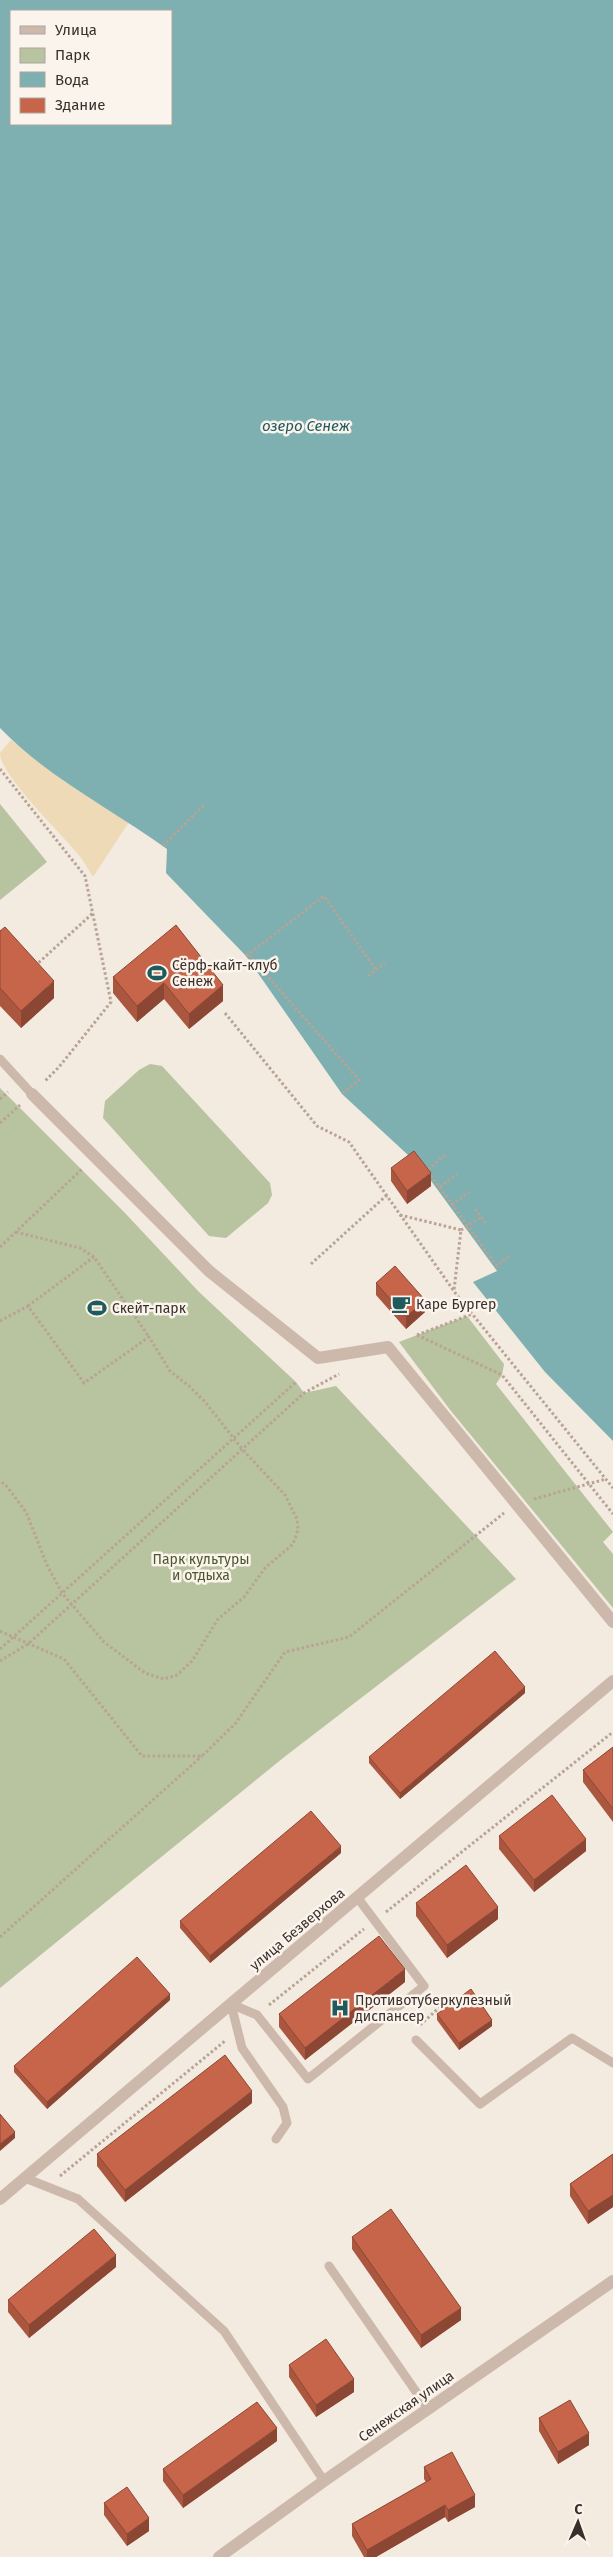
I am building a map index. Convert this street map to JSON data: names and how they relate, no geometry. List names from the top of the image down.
{
  "streets": {
    "street": ["улица Безверхова", "Сенежская улица"]
  },
  "water": ["озеро Сенеж"],
  "parks": ["Парк культуры и отдыха"],
  "places": {
    "sports": ["Сёрф-кайт-клуб Сенеж", "Скейт-парк"],
    "cafe": ["Каре Бургер"],
    "hospital": ["Противотуберкулезный диспансер"]
  },
  "legend": [
    "Улица",
    "Парк",
    "Вода",
    "Здание"
  ],
  "north": "top"
}
